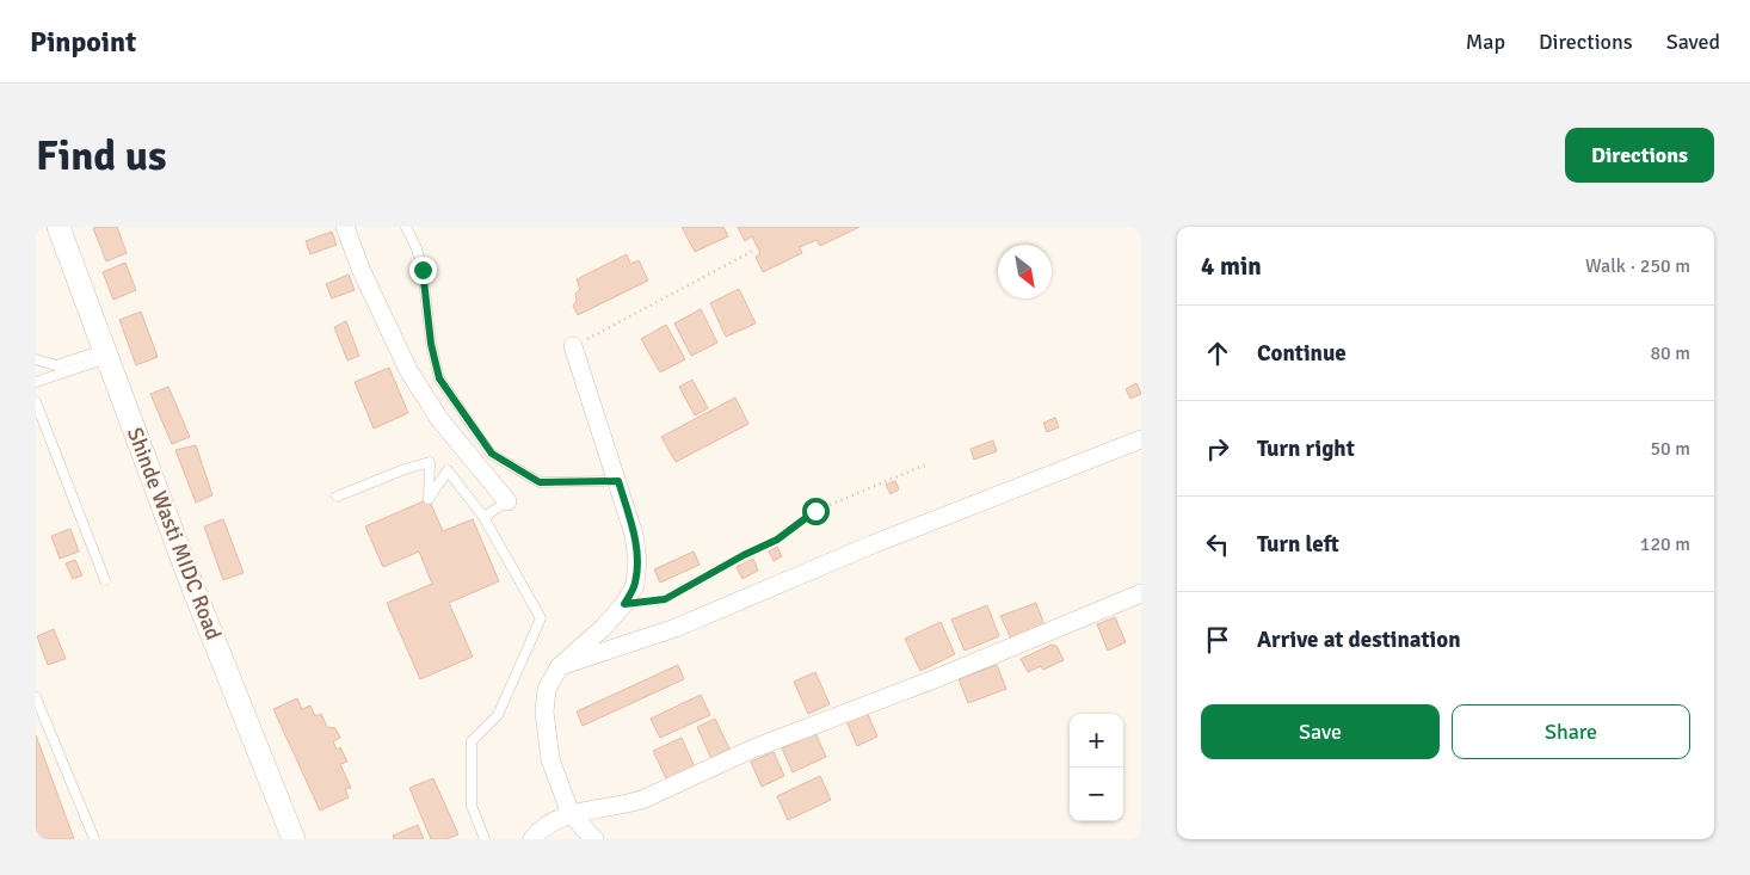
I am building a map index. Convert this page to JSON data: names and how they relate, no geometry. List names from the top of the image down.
{
  "streets": {
    "street": ["Shinde Wasti MIDC Road"]
  },
  "north": "bottom right",
  "page": {
    "header": "Pinpoint",
    "nav": ["Map", "Directions", "Saved"],
    "buttons": [
      "Directions",
      ["Save", "Share"]
    ],
    "title": "Find us",
    "heading": ["4 min", "Walk · 250 m"],
    "list": [
      ["Continue", "80 m"],
      ["Turn right", "50 m"],
      ["Turn left", "120 m"],
      "Arrive at destination"
    ],
    "map_buttons": ["+", "−"]
  }
}
